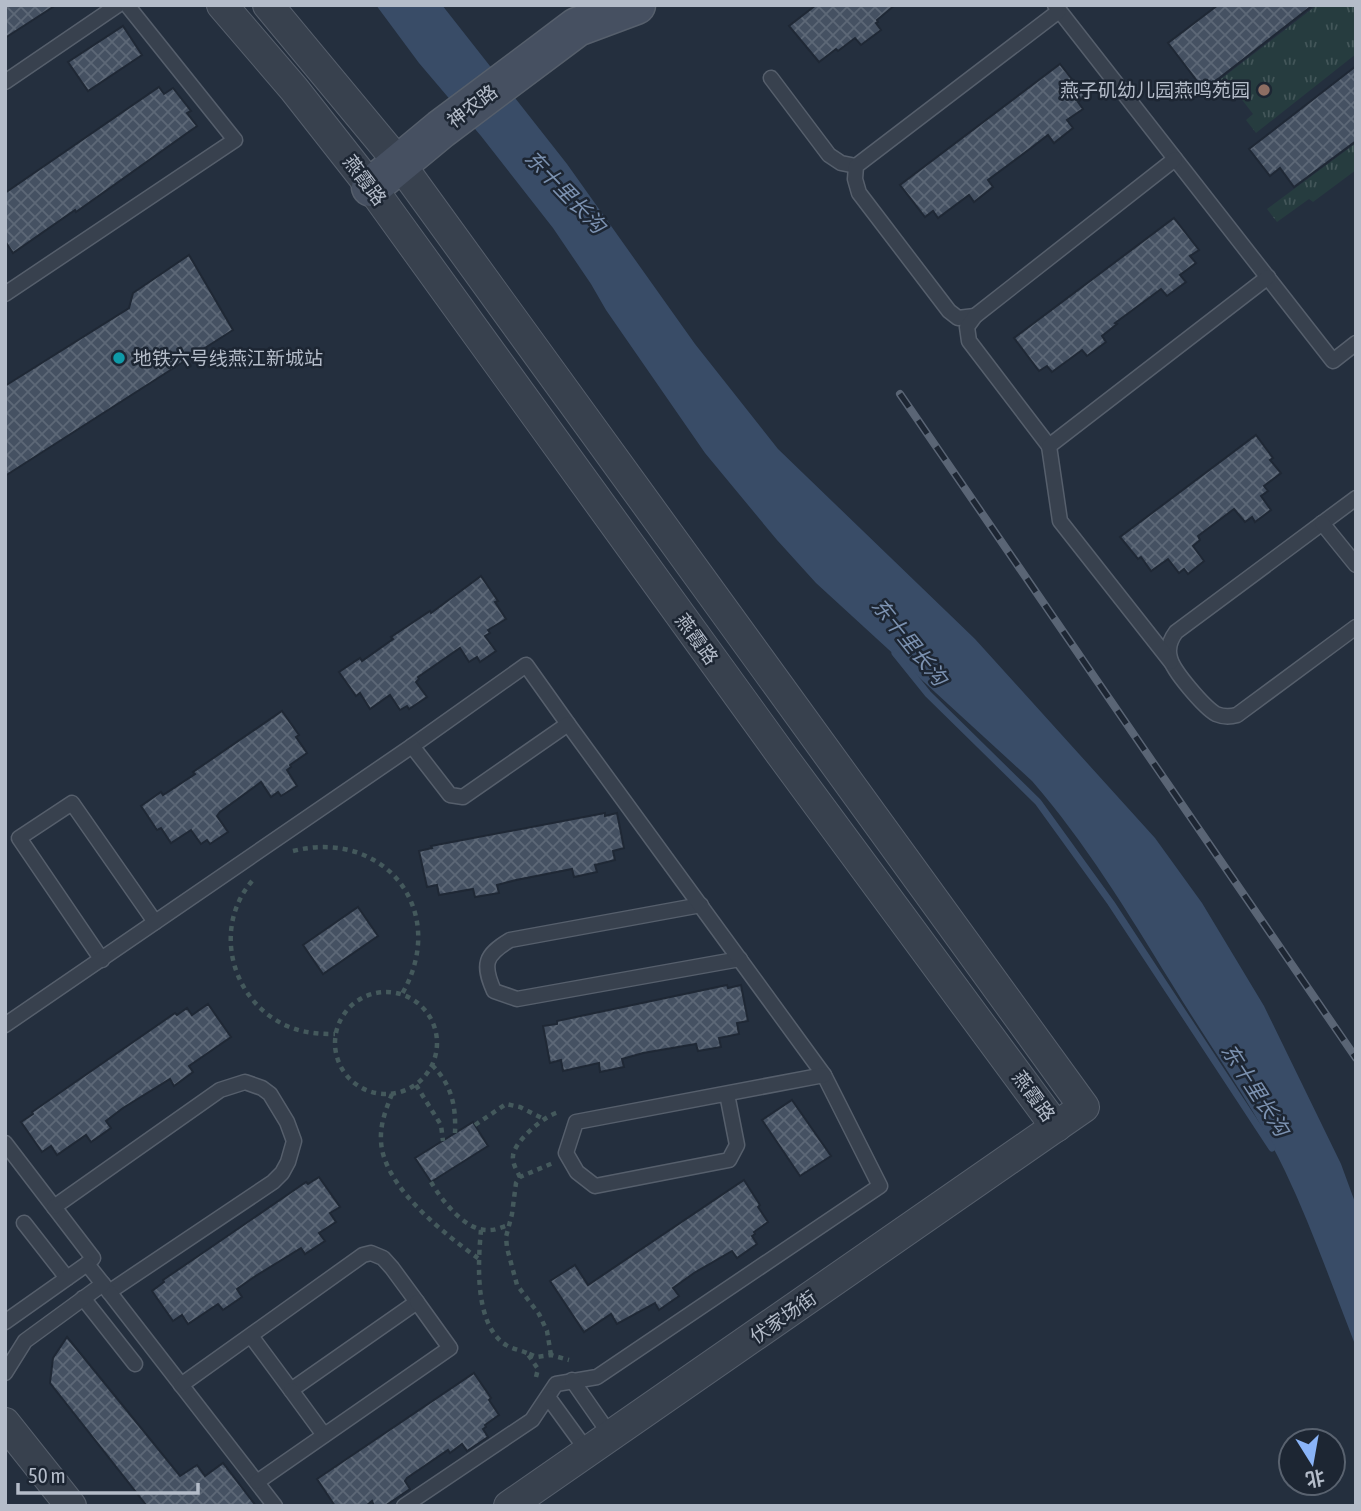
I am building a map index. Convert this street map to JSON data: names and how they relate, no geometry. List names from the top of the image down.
{
  "streets": {
    "street": ["神农路", "燕霞路", "伏家场街"]
  },
  "crossings": [
    ["神农路", "燕霞路"],
    ["燕霞路", "伏家场街"]
  ],
  "water": ["东十里长沟"],
  "places": ["燕子矶幼儿园燕鸣苑园", "地铁六号线燕江新城站"],
  "scale_bar": "50 m",
  "north": "bottom"
}
